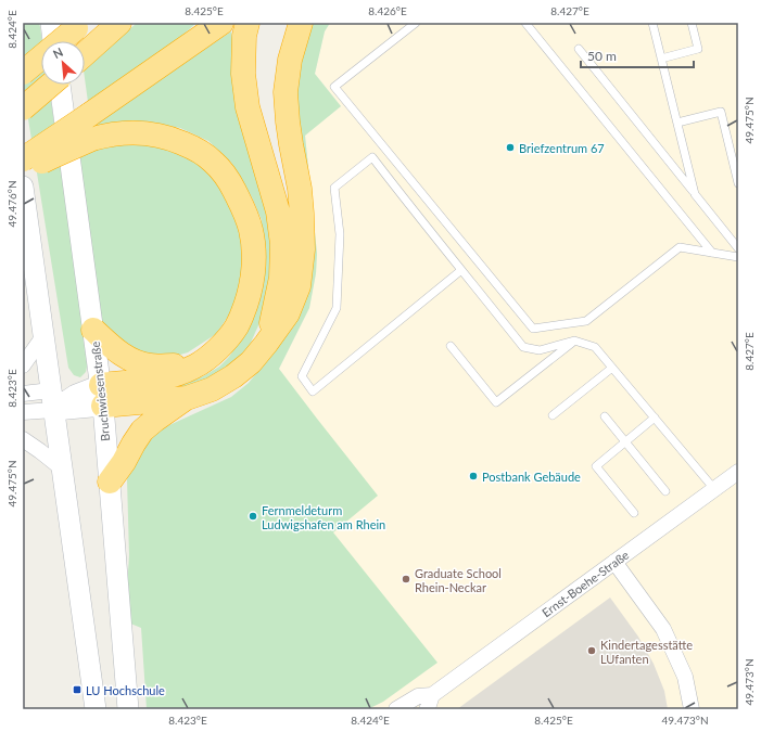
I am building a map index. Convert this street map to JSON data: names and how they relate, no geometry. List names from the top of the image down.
{
  "streets": {
    "main road": ["Bruchwiesenstraße"],
    "street": ["Ernst-Boehe-Straße"]
  },
  "places": {
    "other": [
      "Briefzentrum 67",
      "Postbank Gebäude",
      "Fernmeldeturm Ludwigshafen am Rhein",
      "Graduate School Rhein-Neckar",
      "Kindertagesstätte LUfanten"
    ],
    "transit": ["LU Hochschule"]
  },
  "scale_bar": "50 m",
  "north": "top left",
  "coordinates": [
    "8.425°E",
    "8.426°E",
    "8.427°E",
    "8.424°E",
    "49.475°N",
    "49.476°N",
    "8.423°E",
    "49.473°N"
  ]
}
